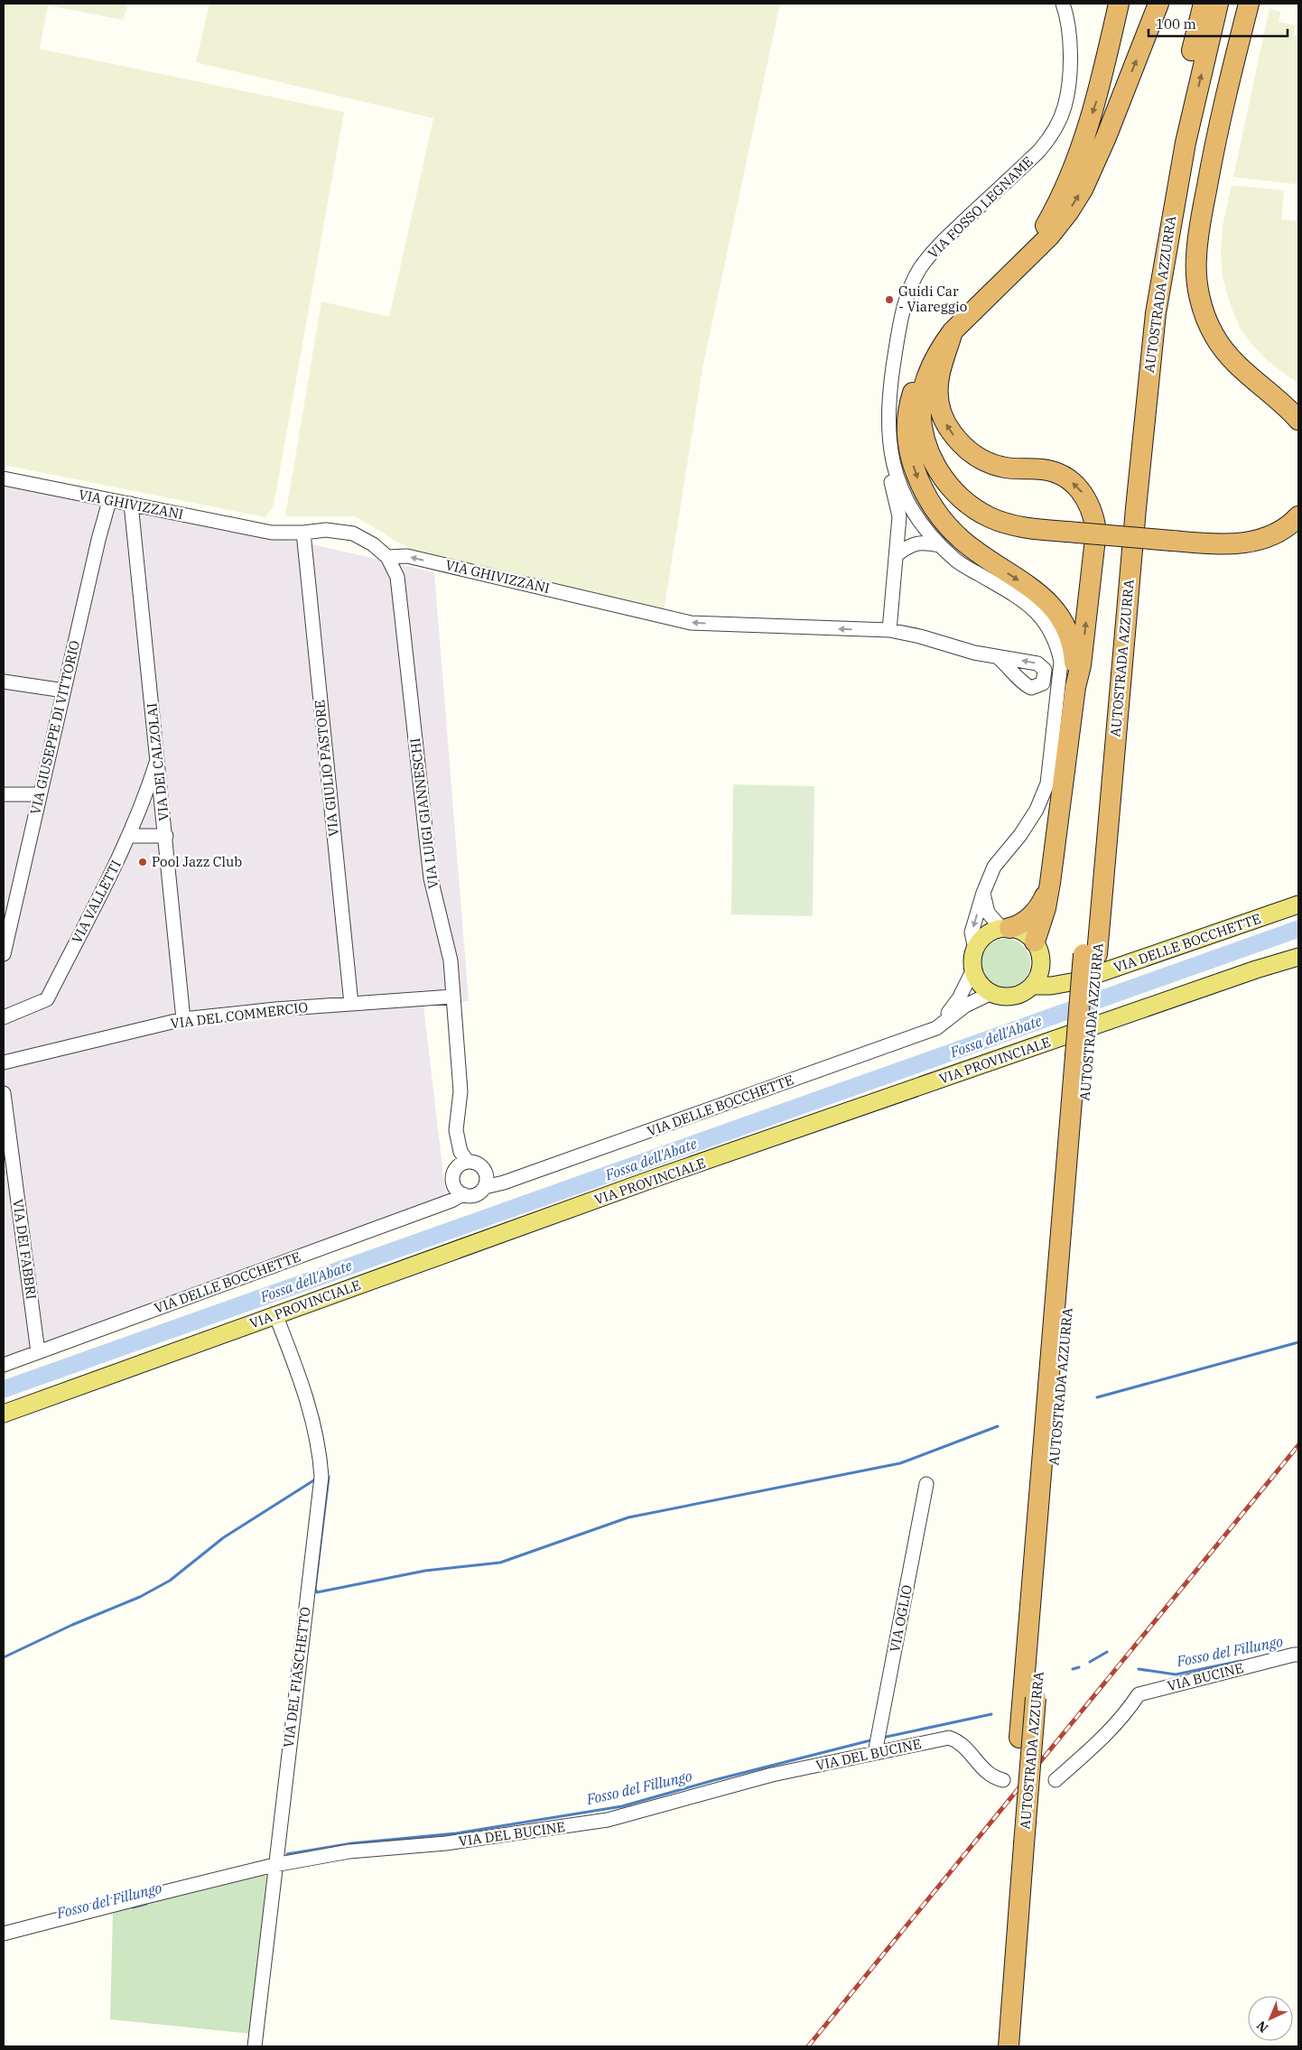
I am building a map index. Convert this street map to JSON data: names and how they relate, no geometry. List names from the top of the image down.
{
  "streets": {
    "highway": ["AUTOSTRADA AZZURRA"],
    "main road": ["VIA DELLE BOCCHETTE", "VIA PROVINCIALE"],
    "street": [
      "VIA FOSSO LEGNAME",
      "VIA GHIVIZZANI",
      "VIA GIUSEPPE DI VITTORIO",
      "VIA DEI CALZOLAI",
      "VIA GIULIO PASTORE",
      "VIA LUIGI GIANNESCHI",
      "VIA VALLETTI",
      "VIA DEL COMMERCIO",
      "VIA DEI FABBRI",
      "VIA OGLIO",
      "VIA DEL FIASCHETTO",
      "VIA BUCINE",
      "VIA DEL BUCINE"
    ]
  },
  "crossings": [
    ["VIA FOSSO LEGNAME", "VIA DELLE BOCCHETTE"],
    ["VIA GHIVIZZANI", "VIA GIUSEPPE DI VITTORIO"],
    ["VIA GHIVIZZANI", "VIA DEI CALZOLAI"],
    ["VIA GHIVIZZANI", "VIA GIULIO PASTORE"],
    ["VIA GHIVIZZANI", "VIA LUIGI GIANNESCHI"],
    ["VIA DEI CALZOLAI", "VIA VALLETTI"],
    ["VIA DEI CALZOLAI", "VIA DEL COMMERCIO"],
    ["VIA GIULIO PASTORE", "VIA DEL COMMERCIO"],
    ["VIA LUIGI GIANNESCHI", "VIA DELLE BOCCHETTE"],
    ["VIA LUIGI GIANNESCHI", "VIA DEL COMMERCIO"],
    ["VIA DELLE BOCCHETTE", "VIA DEI FABBRI"],
    ["VIA PROVINCIALE", "VIA DEL FIASCHETTO"],
    ["VIA OGLIO", "VIA DEL BUCINE"],
    ["VIA DEL FIASCHETTO", "VIA DEL BUCINE"]
  ],
  "one_way": ["VIA GHIVIZZANI"],
  "water": ["Fossa dell'Abate", "Fosso del Fillungo"],
  "places": ["Guidi Car - Viareggio", "Pool Jazz Club"],
  "scale_bar": "100 m",
  "north": "bottom left"
}
